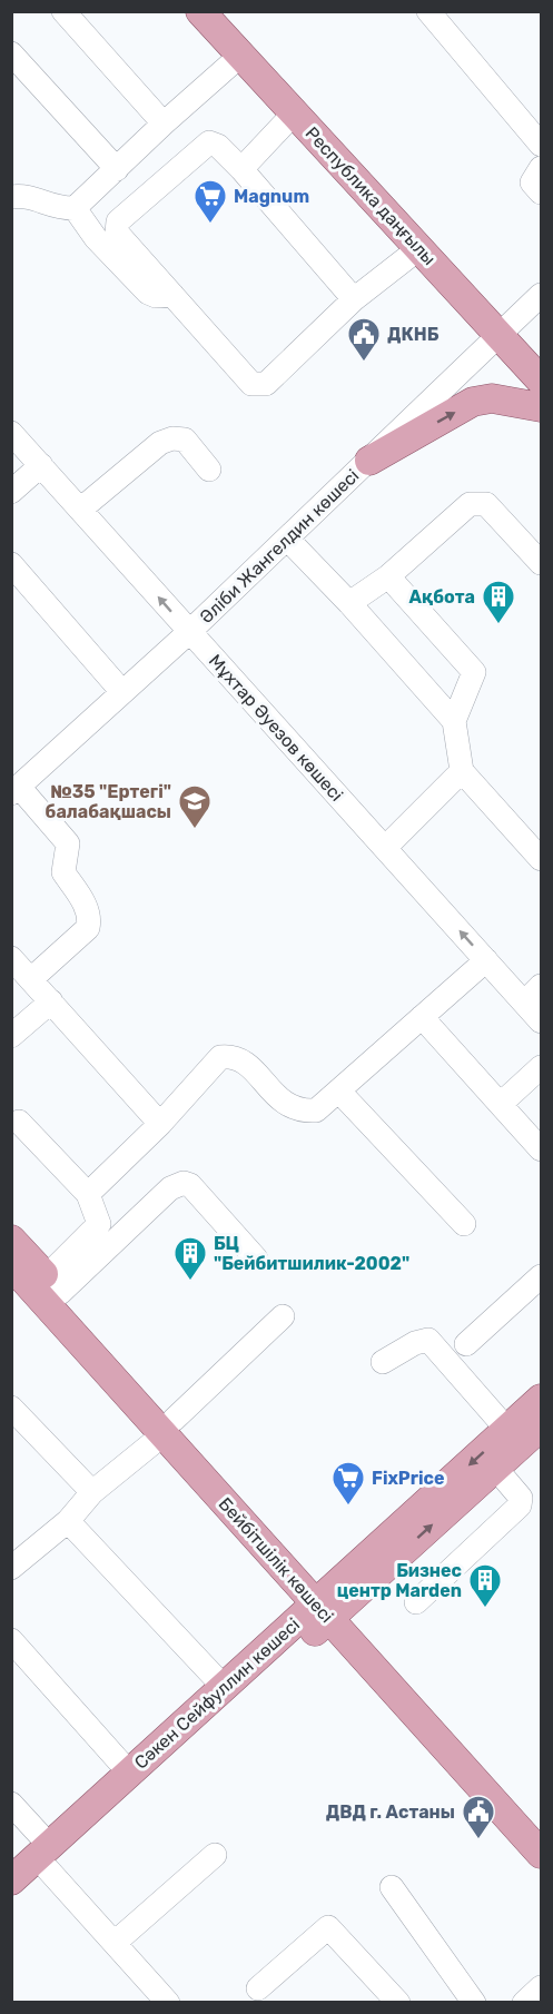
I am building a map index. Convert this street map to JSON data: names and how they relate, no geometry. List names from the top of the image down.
{
  "streets": {
    "main road": ["Республика даңғылы", "Бейбітшілік көшесі", "Сәкен Сейфуллин көшесі"],
    "street": ["Әліби Жангелдин көшесі", "Мұхтар Әуезов көшесі"]
  },
  "crossings": [
    ["Республика даңғылы", "Әліби Жангелдин көшесі"],
    ["Әліби Жангелдин көшесі", "Мұхтар Әуезов көшесі"],
    ["Бейбітшілік көшесі", "Сәкен Сейфуллин көшесі"]
  ],
  "places": {
    "supermarket": ["Magnum", "FixPrice"],
    "public building": ["ДКНБ", "ДВД г. Астаны"],
    "building": ["Ақбота", "БЦ \"Бейбитшилик-2002\"", "Бизнес центр Marden"],
    "school or university": ["№35 \"Ертегі\" балабақшасы"]
  }
}
